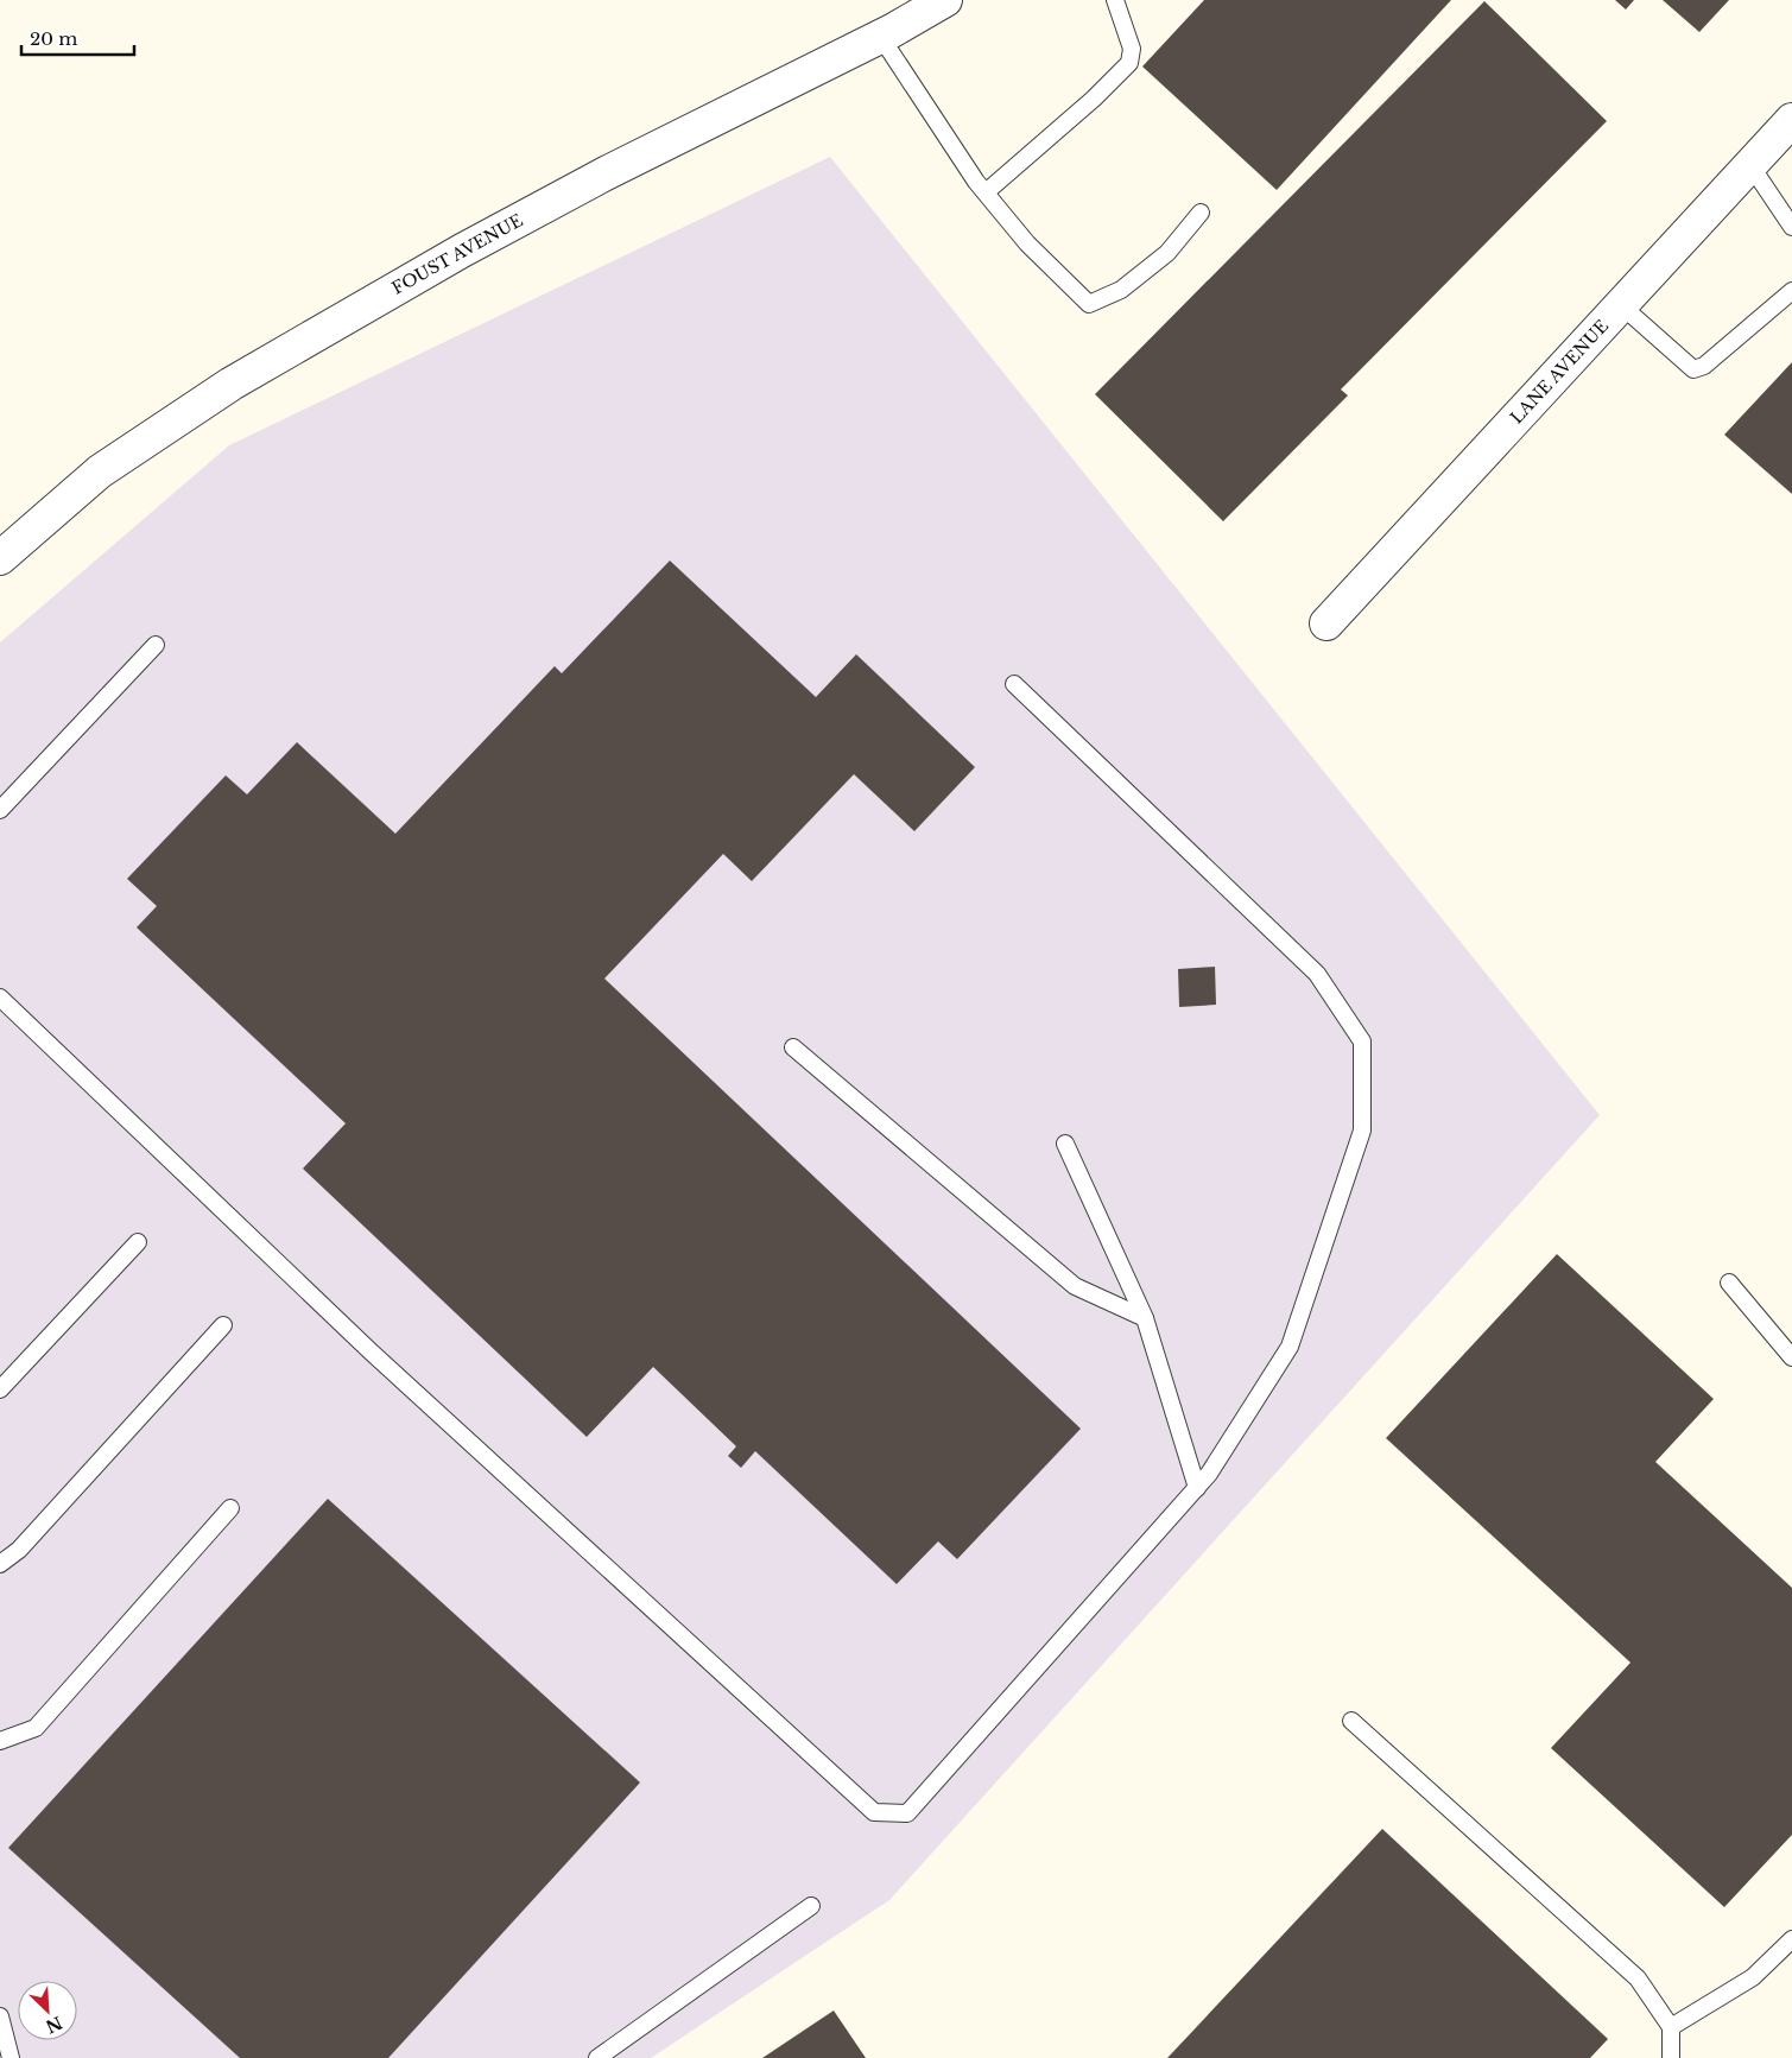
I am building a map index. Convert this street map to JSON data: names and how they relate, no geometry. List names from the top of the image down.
{
  "streets": {
    "street": ["FOUST AVENUE", "LANE AVENUE"]
  },
  "scale_bar": "20 m",
  "north": "bottom right"
}
